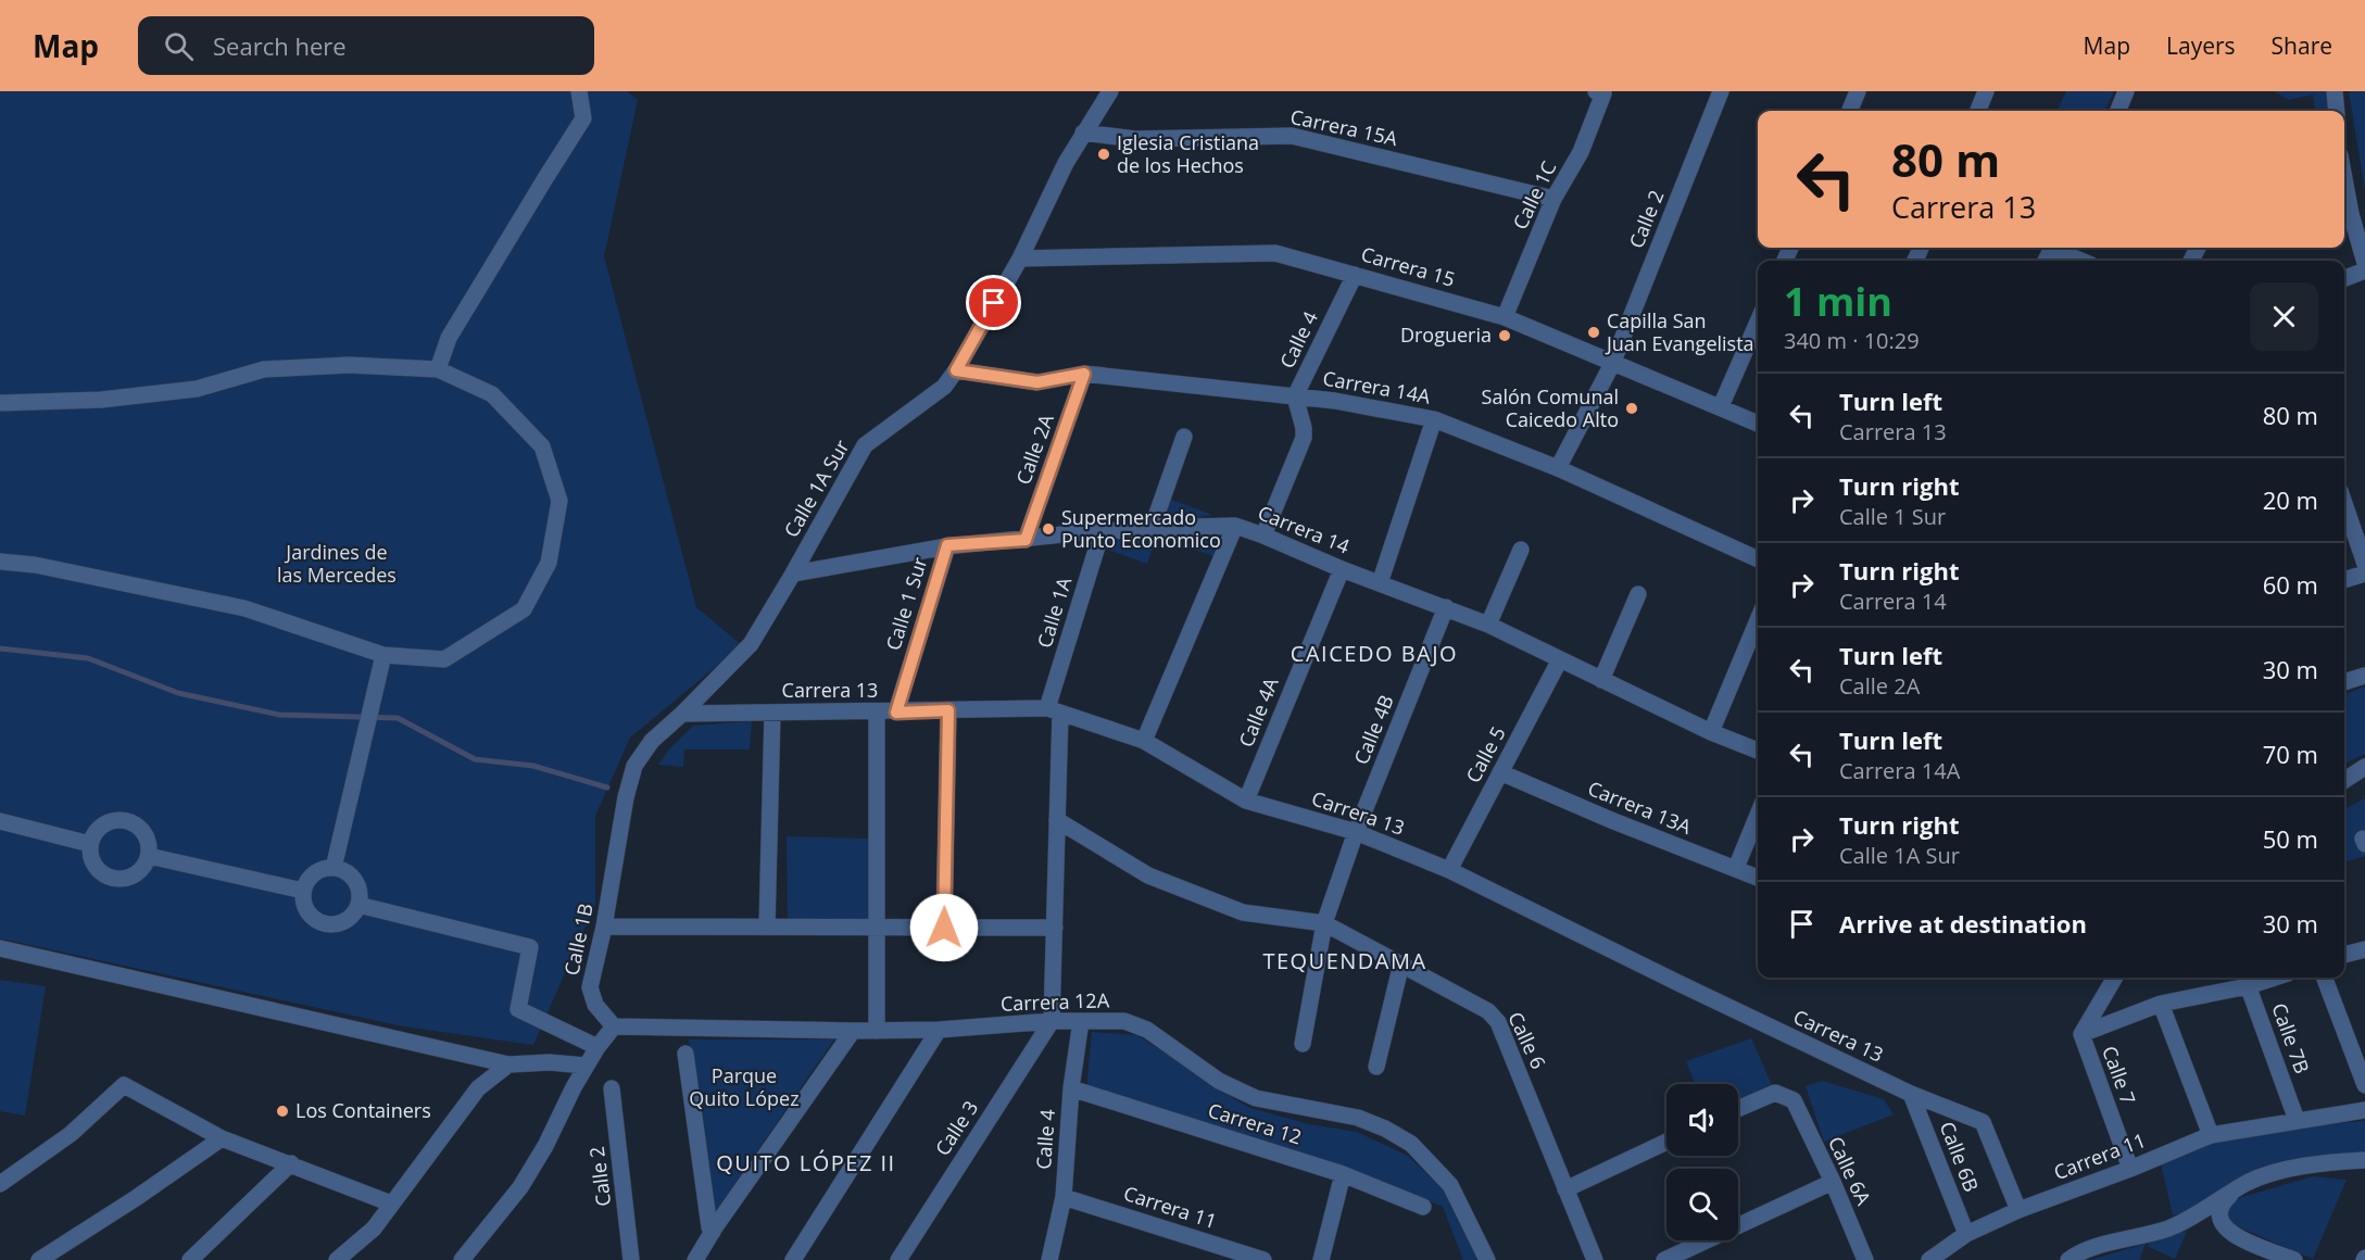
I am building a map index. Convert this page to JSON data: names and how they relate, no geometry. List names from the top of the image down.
{
  "streets": {
    "street": [
      "Carrera 15A",
      "Calle 1C",
      "Calle 2",
      "Carrera 15",
      "Calle 4",
      "Carrera 14A",
      "Calle 2A",
      "Calle 1A Sur",
      "Carrera 14",
      "Calle 1 Sur",
      "Calle 1A",
      "Carrera 13",
      "Calle 4A",
      "Calle 4B",
      "Calle 5",
      "Carrera 13A",
      "Calle 1B",
      "Carrera 12A",
      "Calle 7B",
      "Calle 6",
      "Calle 7",
      "Carrera 12",
      "Calle 3",
      "Calle 6B",
      "Carrera 11",
      "Calle 6A"
    ]
  },
  "crossings": [
    ["Carrera 15A", "Calle 1C"],
    ["Carrera 15A", "Calle 1A Sur"],
    ["Calle 1C", "Carrera 15"],
    ["Calle 2", "Carrera 15"],
    ["Carrera 15", "Calle 4"],
    ["Carrera 15", "Calle 1A Sur"],
    ["Calle 4", "Carrera 14A"],
    ["Calle 4", "Carrera 14"],
    ["Calle 4", "Carrera 12A"],
    ["Calle 4", "Carrera 12"],
    ["Calle 4", "Carrera 11"],
    ["Carrera 14A", "Calle 2A"],
    ["Carrera 14A", "Calle 1A Sur"],
    ["Calle 2A", "Carrera 14"],
    ["Calle 1A Sur", "Carrera 14"],
    ["Calle 1A Sur", "Carrera 13"],
    ["Calle 1A Sur", "Calle 1B"],
    ["Carrera 14", "Calle 1 Sur"],
    ["Carrera 14", "Calle 1A"],
    ["Carrera 14", "Calle 4A"],
    ["Carrera 14", "Calle 4B"],
    ["Carrera 14", "Calle 5"],
    ["Calle 1 Sur", "Carrera 13"],
    ["Calle 1A", "Carrera 13"],
    ["Calle 1A", "Carrera 12A"],
    ["Calle 1A", "Calle 3"],
    ["Carrera 13", "Calle 4A"],
    ["Carrera 13", "Calle 4B"],
    ["Carrera 13", "Calle 5"],
    ["Carrera 13", "Calle 1B"],
    ["Carrera 13", "Calle 6B"],
    ["Carrera 13", "Carrera 11"],
    ["Calle 4B", "Calle 6"],
    ["Calle 5", "Carrera 13A"],
    ["Calle 1B", "Carrera 12A"],
    ["Carrera 12A", "Calle 3"],
    ["Calle 7B", "Carrera 11"],
    ["Calle 7", "Carrera 11"],
    ["Calle 6B", "Carrera 11"]
  ],
  "districts": ["CAICEDO BAJO", "TEQUENDAMA", "QUITO LÓPEZ II"],
  "parks": ["Jardines de las Mercedes", "Parque Quito López"],
  "places": [
    "Iglesia Cristiana de los Hechos",
    "Capilla San Juan Evangelista",
    "Drogueria",
    "Salón Comunal Caicedo Alto",
    "Supermercado Punto Economico",
    "Los Containers"
  ],
  "page": {
    "header": "Map",
    "search": "Search here",
    "nav": ["Map", "Layers", "Share"],
    "turn": ["80 m", "Carrera 13"],
    "heading": ["1 min", "340 m · 10:29"],
    "list": [
      {
        "name": "Turn left",
        "note": "Carrera 13",
        "value": "80 m"
      },
      {
        "name": "Turn right",
        "note": "Calle 1 Sur",
        "value": "20 m"
      },
      {
        "name": "Turn right",
        "note": "Carrera 14",
        "value": "60 m"
      },
      {
        "name": "Turn left",
        "note": "Calle 2A",
        "value": "30 m"
      },
      {
        "name": "Turn left",
        "note": "Carrera 14A",
        "value": "70 m"
      },
      {
        "name": "Turn right",
        "note": "Calle 1A Sur",
        "value": "50 m"
      },
      {
        "name": "Arrive at destination",
        "value": "30 m"
      }
    ]
  }
}
